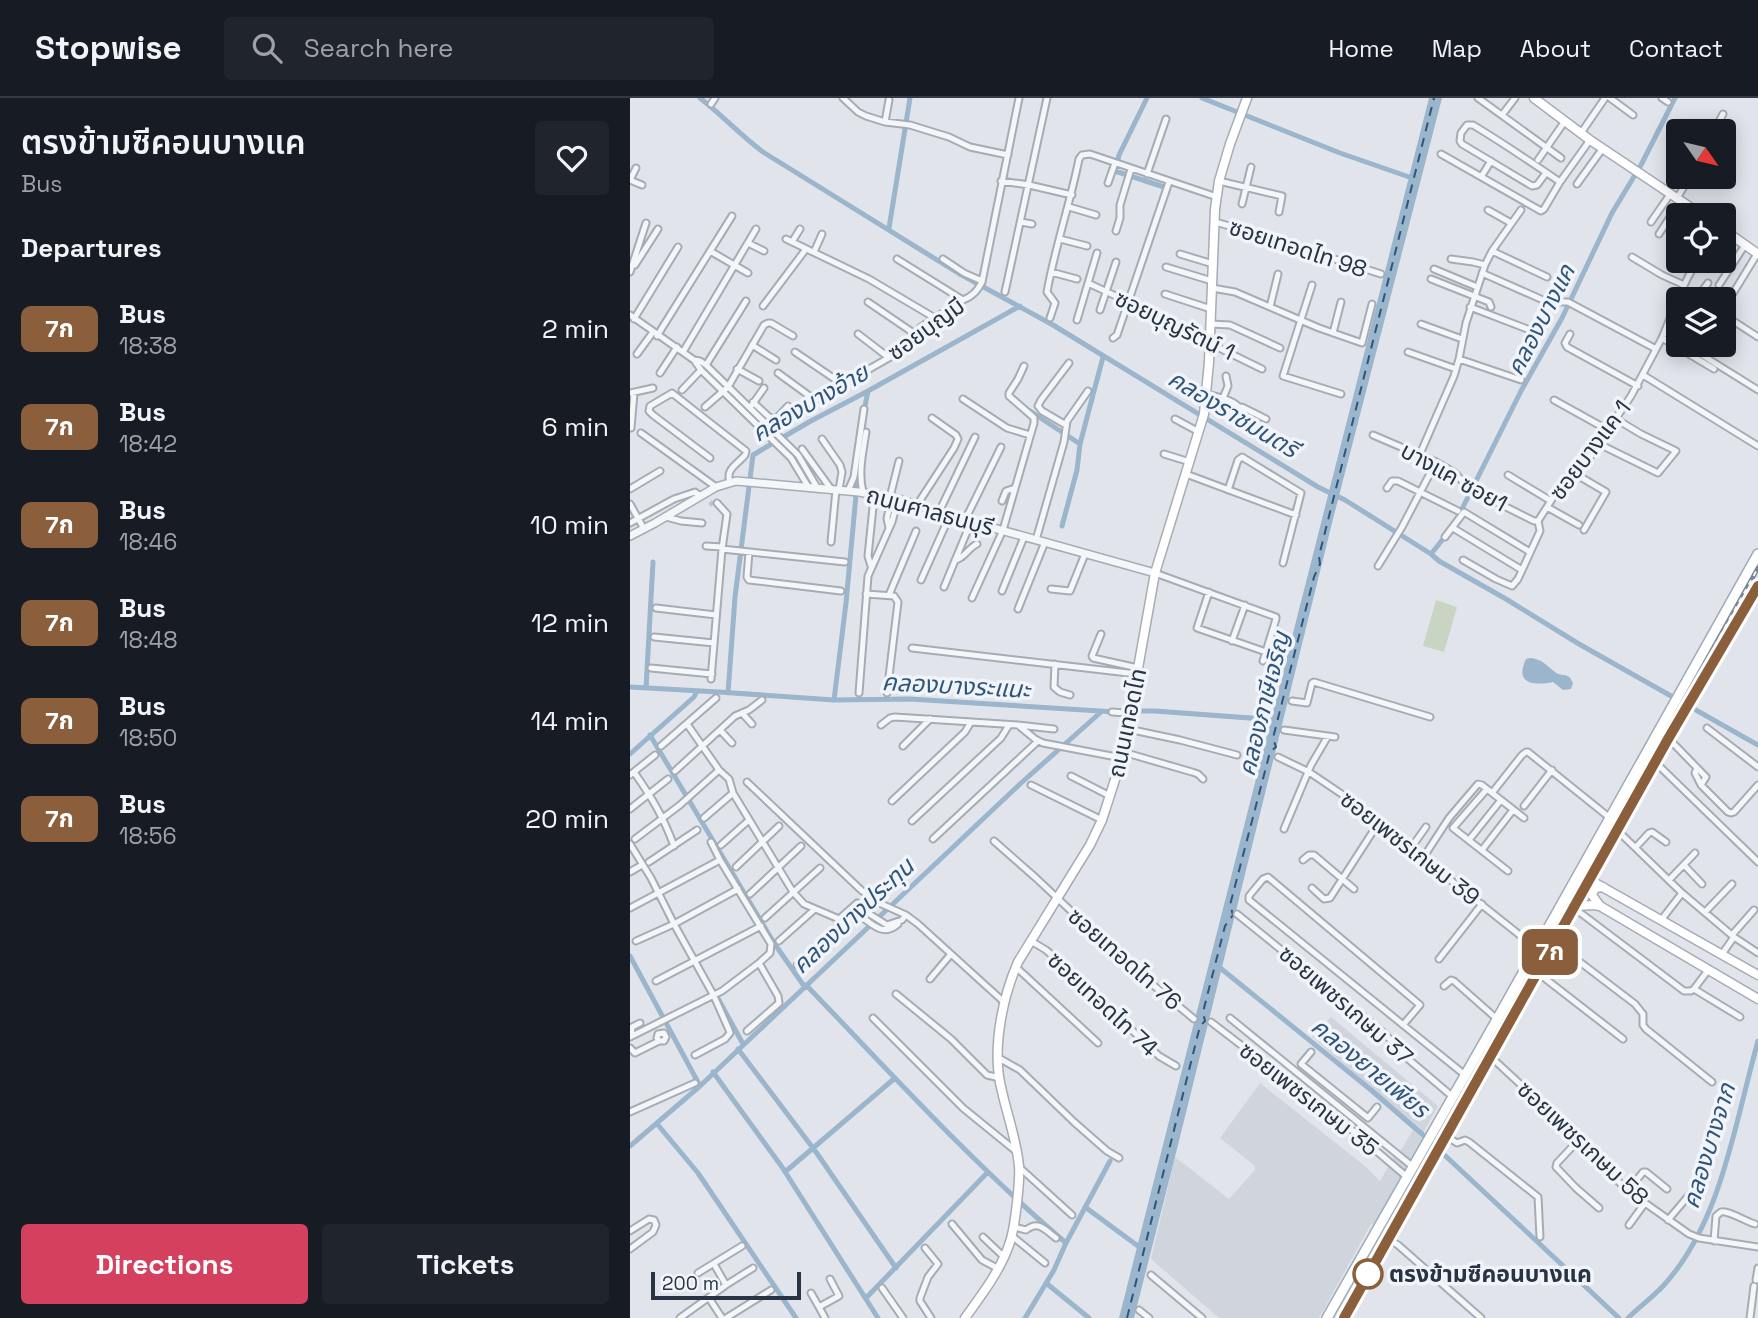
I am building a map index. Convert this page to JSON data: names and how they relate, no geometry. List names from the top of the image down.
{
  "streets": {
    "main road": ["ถนนเทอดไท"],
    "street": [
      "ซอยเทอดไท 98",
      "ซอยบุญรัตน์ 1",
      "ซอยบุญมี",
      "ซอยบางแค 1",
      "บางแค ซอย1",
      "ถนนศาลธนบุรี",
      "ซอยเพชรเกษม 39",
      "ซอยเทอดไท 76",
      "ซอยเทอดไท 74",
      "ซอยเพชรเกษม 37",
      "ซอยเพชรเกษม 35",
      "ซอยเพชรเกษม 58"
    ]
  },
  "crossings": [
    ["ซอยเทอดไท 98", "ถนนเทอดไท"],
    ["ซอยบุญรัตน์ 1", "ถนนเทอดไท"],
    ["ซอยบางแค 1", "บางแค ซอย1"],
    ["ถนนศาลธนบุรี", "ถนนเทอดไท"],
    ["ถนนเทอดไท", "ซอยเทอดไท 76"],
    ["ถนนเทอดไท", "ซอยเทอดไท 74"]
  ],
  "water": [
    "คลองบางแค",
    "คลองบางอ้าย",
    "คลองราชมนตรี",
    "คลองบางระแนะ",
    "คลองภาษีเจริญ",
    "คลองบางประทุน",
    "คลองยายเพียร",
    "คลองบางจาก"
  ],
  "places": ["ตรงข้ามซีคอนบางแค"],
  "lines": ["bus line 7ก"],
  "scale_bar": "200 m",
  "north": "bottom right",
  "page": {
    "header": "Stopwise",
    "search": "Search here",
    "nav": [
      "Home",
      "Map",
      "About",
      "Contact"
    ],
    "heading": [
      ["ตรงข้ามซีคอนบางแค", "Bus"],
      "Departures"
    ],
    "on_map": "7ก",
    "list": [
      {
        "mark": "7ก",
        "name": "Bus",
        "note": "18:38",
        "value": "2 min"
      },
      {
        "mark": "7ก",
        "name": "Bus",
        "note": "18:42",
        "value": "6 min"
      },
      {
        "mark": "7ก",
        "name": "Bus",
        "note": "18:46",
        "value": "10 min"
      },
      {
        "mark": "7ก",
        "name": "Bus",
        "note": "18:48",
        "value": "12 min"
      },
      {
        "mark": "7ก",
        "name": "Bus",
        "note": "18:50",
        "value": "14 min"
      },
      {
        "mark": "7ก",
        "name": "Bus",
        "note": "18:56",
        "value": "20 min"
      }
    ],
    "buttons": ["Directions", "Tickets"],
    "scale": "200 m"
  }
}
